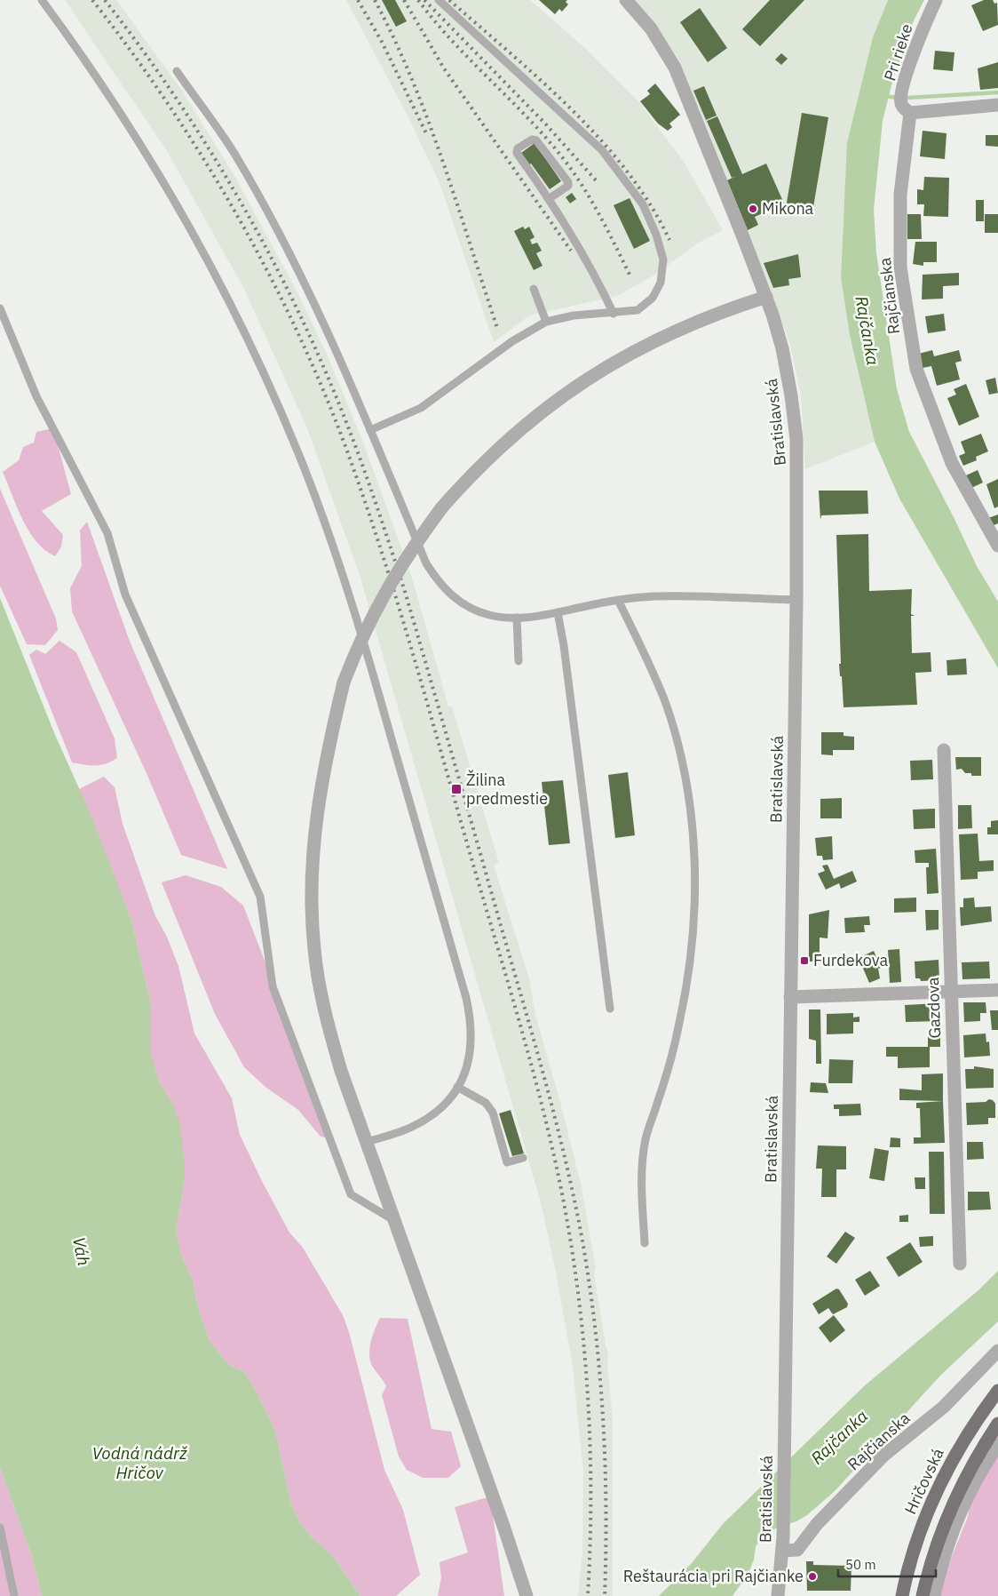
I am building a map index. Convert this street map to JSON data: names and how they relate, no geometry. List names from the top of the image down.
{
  "streets": {
    "main road": ["Hričovská"],
    "street": [
      "Pri rieke",
      "Rajčianska",
      "Bratislavská",
      "Gazdova"
    ]
  },
  "crossings": [
    ["Pri rieke", "Rajčianska"],
    ["Rajčianska", "Bratislavská"]
  ],
  "water": ["Rajčanka", "Váh", "Vodná nádrž Hričov"],
  "places": {
    "other": ["Mikona", "Reštaurácia pri Rajčianke"],
    "transit": ["Žilina predmestie", "Furdekova"]
  },
  "scale_bar": "50 m"
}
